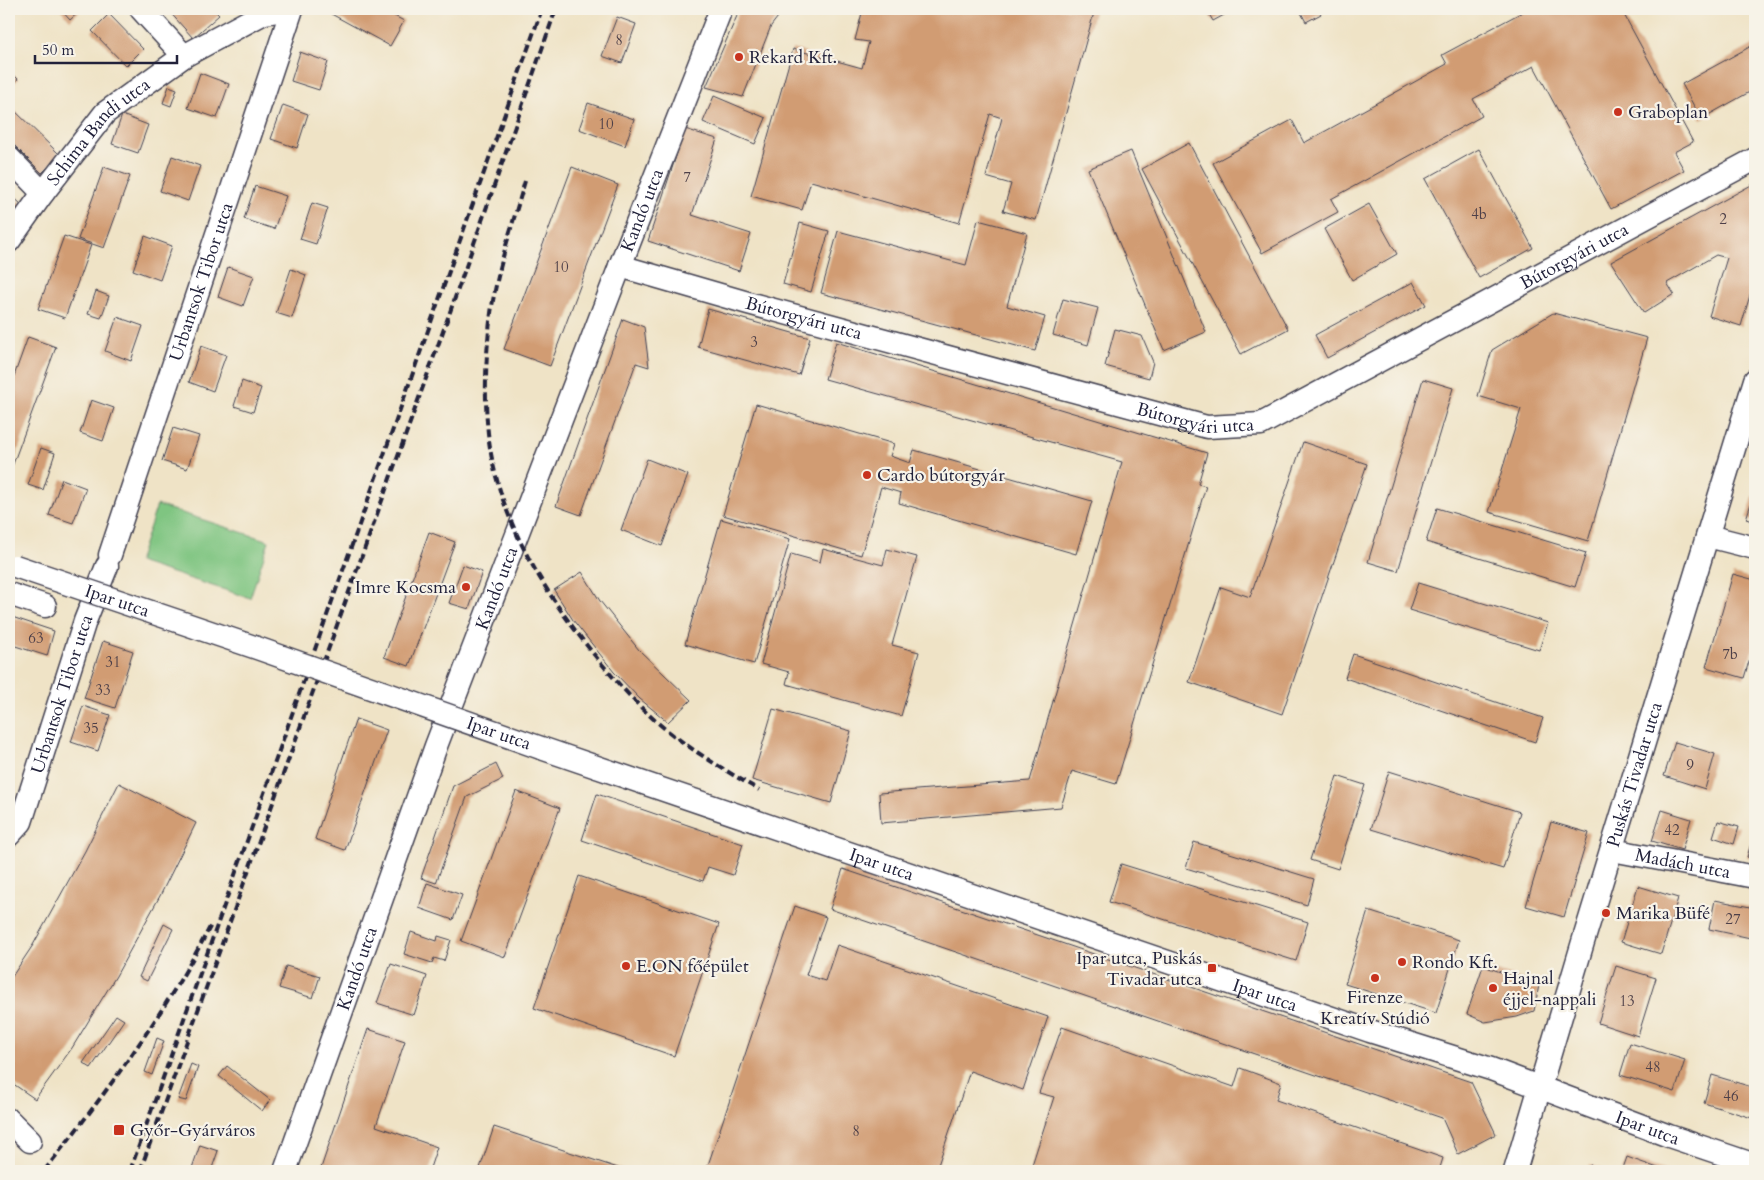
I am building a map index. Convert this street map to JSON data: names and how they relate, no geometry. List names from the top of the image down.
{
  "streets": {
    "street": [
      "Schima Bandi utca",
      "Kandó utca",
      "Bútorgyári utca",
      "Urbantsok Tibor utca",
      "Ipar utca",
      "Puskás Tivadar utca",
      "Madách utca"
    ]
  },
  "crossings": [
    ["Schima Bandi utca", "Urbantsok Tibor utca"],
    ["Kandó utca", "Bútorgyári utca"],
    ["Ipar utca", "Puskás Tivadar utca"],
    ["Puskás Tivadar utca", "Madách utca"]
  ],
  "places": {
    "other": [
      "Rekard Kft.",
      "Graboplan",
      "Cardo bútorgyár",
      "Imre Kocsma",
      "Marika Büfé",
      "Rondo Kft.",
      "E.ON főépület",
      "Firenze Kreatív Stúdió",
      "Hajnal éjjel-nappali"
    ],
    "transit": ["Ipar utca, Puskás Tivadar utca", "Győr-Gyárváros"]
  },
  "house_numbers": [
    "8",
    "10",
    "7",
    "4b",
    "2",
    "10",
    "3",
    "63",
    "7b",
    "31",
    "33",
    "35",
    "9",
    "42",
    "27",
    "13",
    "48",
    "46",
    "8"
  ],
  "scale_bar": "50 m"
}
